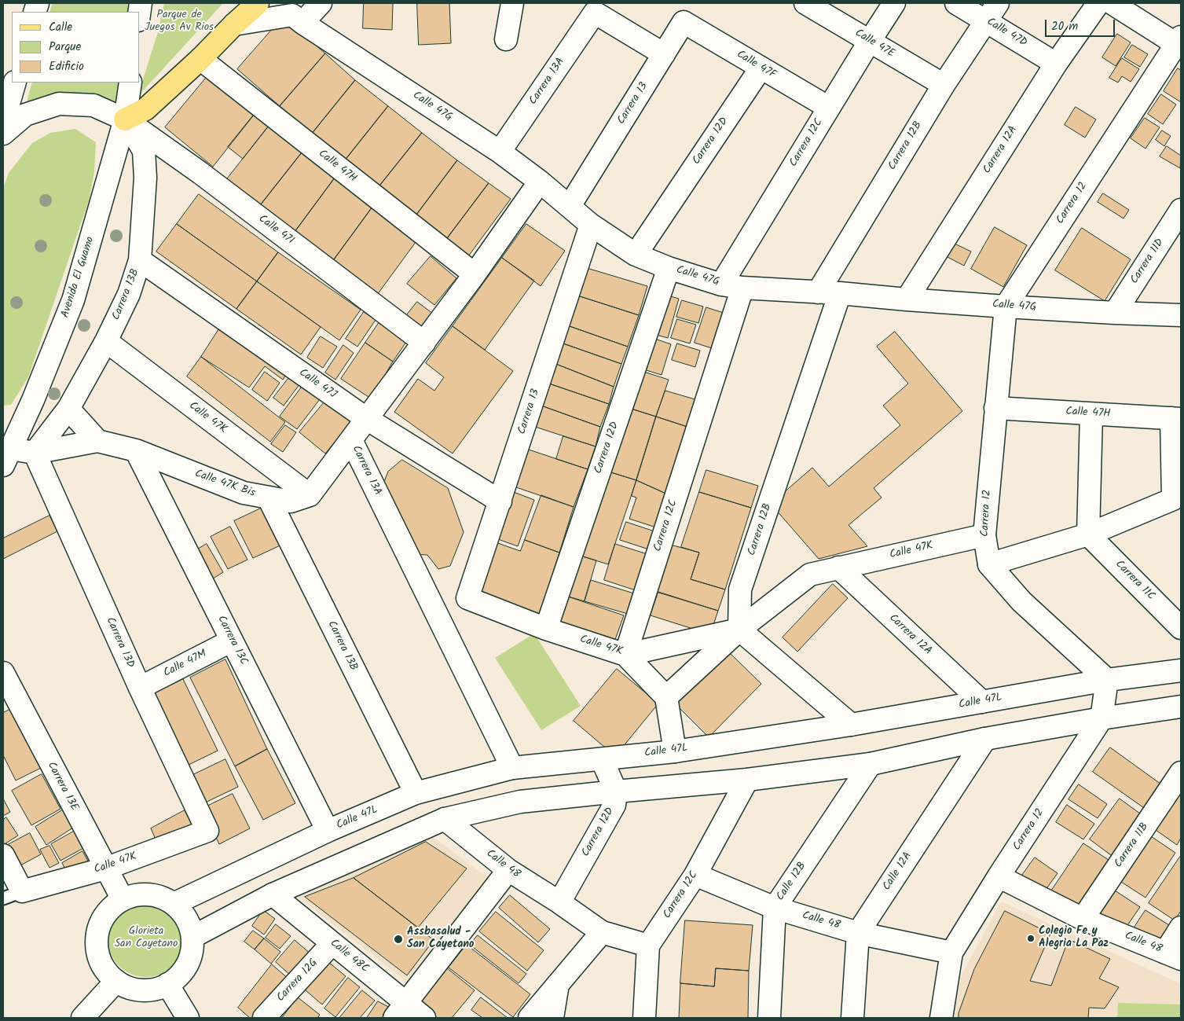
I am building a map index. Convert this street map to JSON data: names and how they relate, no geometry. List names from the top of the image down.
{
  "streets": {
    "street": [
      "Calle 47D",
      "Calle 47E",
      "Calle 47F",
      "Carrera 13A",
      "Carrera 13",
      "Calle 47G",
      "Carrera 12D",
      "Carrera 12C",
      "Carrera 12B",
      "Carrera 12A",
      "Calle 47H",
      "Carrera 12",
      "Calle 47I",
      "Carrera 11D",
      "Avenida El Guamo",
      "Carrera 13B",
      "Calle 47J",
      "Calle 47K",
      "Calle 47K Bis",
      "Carrera 11C",
      "Carrera 13C",
      "Carrera 13D",
      "Calle 47M",
      "Calle 47L",
      "Carrera 13E",
      "Carrera 11B",
      "Calle 48",
      "Calle 12A",
      "Calle 12B",
      "Calle 48C",
      "Carrera 12G"
    ]
  },
  "crossings": [
    ["Calle 47D", "Carrera 12B"],
    ["Calle 47D", "Carrera 12A"],
    ["Calle 47E", "Carrera 12C"],
    ["Calle 47E", "Carrera 12B"],
    ["Calle 47F", "Carrera 13"],
    ["Calle 47F", "Carrera 12D"],
    ["Calle 47F", "Carrera 12C"],
    ["Carrera 13A", "Carrera 13"],
    ["Carrera 13A", "Calle 47G"],
    ["Carrera 13A", "Calle 47H"],
    ["Carrera 13A", "Calle 47I"],
    ["Carrera 13A", "Calle 47J"],
    ["Carrera 13A", "Calle 47L"],
    ["Carrera 13", "Calle 47G"],
    ["Carrera 13", "Calle 47J"],
    ["Carrera 13", "Calle 47K"],
    ["Calle 47G", "Carrera 12D"],
    ["Calle 47G", "Carrera 12C"],
    ["Calle 47G", "Carrera 12B"],
    ["Calle 47G", "Carrera 12A"],
    ["Calle 47G", "Carrera 12"],
    ["Calle 47G", "Carrera 11D"],
    ["Carrera 12D", "Calle 47K"],
    ["Carrera 12D", "Calle 48"],
    ["Carrera 12C", "Calle 47K"],
    ["Carrera 12C", "Calle 48"],
    ["Carrera 12B", "Calle 47K"],
    ["Carrera 12A", "Calle 47K"],
    ["Carrera 12A", "Calle 47L"],
    ["Calle 47H", "Carrera 12"],
    ["Carrera 12", "Calle 47K"],
    ["Carrera 12", "Calle 47L"],
    ["Carrera 12", "Calle 48"],
    ["Calle 47I", "Avenida El Guamo"],
    ["Calle 47I", "Carrera 13B"],
    ["Avenida El Guamo", "Carrera 13B"],
    ["Avenida El Guamo", "Calle 47K Bis"],
    ["Carrera 13B", "Calle 47J"],
    ["Carrera 13B", "Calle 47K"],
    ["Carrera 13B", "Calle 47K Bis"],
    ["Carrera 13B", "Carrera 13D"],
    ["Carrera 13B", "Calle 47L"],
    ["Calle 47K", "Calle 47K Bis"],
    ["Calle 47K", "Carrera 13D"],
    ["Calle 47K", "Carrera 13E"],
    ["Calle 47K Bis", "Carrera 13C"],
    ["Calle 47K Bis", "Carrera 13D"],
    ["Carrera 13C", "Calle 47M"],
    ["Carrera 13C", "Calle 47L"],
    ["Carrera 13D", "Calle 47M"],
    ["Calle 47L", "Carrera 13E"],
    ["Carrera 11B", "Calle 48"],
    ["Calle 48", "Calle 12A"],
    ["Calle 48", "Calle 12B"],
    ["Calle 48C", "Carrera 12G"]
  ],
  "parks": ["Parque de Juegos Av Rios", "Glorieta San Cayetano"],
  "places": ["Colegio Fe y Alegria La Paz", "Assbasalud - San Cayetano"],
  "legend": ["Calle", "Parque", "Edificio"],
  "scale_bar": "20 m"
}
